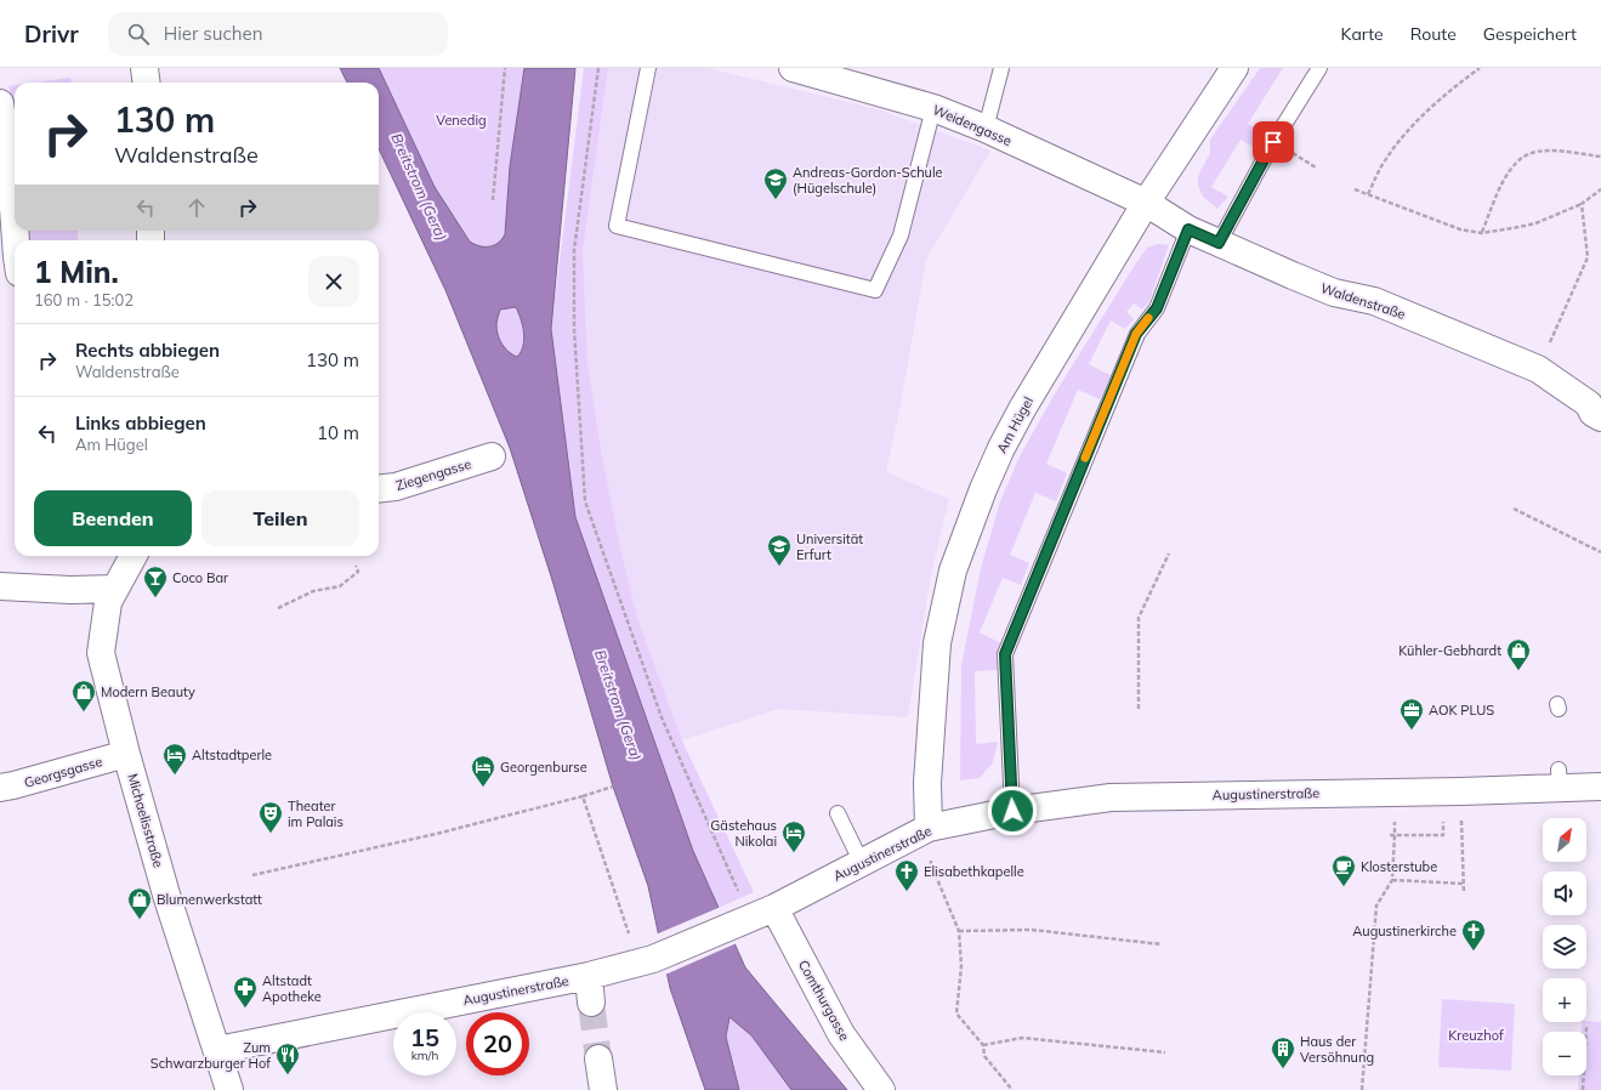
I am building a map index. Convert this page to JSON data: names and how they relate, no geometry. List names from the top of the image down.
{
  "streets": {
    "street": [
      "Weidengasse",
      "Waldenstraße",
      "Am Hügel",
      "Ziegengasse",
      "Georgsgasse",
      "Augustinerstraße",
      "Michaelisstraße",
      "Comthurgasse"
    ]
  },
  "crossings": [
    ["Weidengasse", "Waldenstraße"],
    ["Weidengasse", "Am Hügel"],
    ["Waldenstraße", "Am Hügel"],
    ["Am Hügel", "Augustinerstraße"],
    ["Georgsgasse", "Michaelisstraße"],
    ["Augustinerstraße", "Michaelisstraße"],
    ["Augustinerstraße", "Comthurgasse"]
  ],
  "water": ["Breitstrom (Gera)"],
  "parks": ["Venedig", "Kreuzhof"],
  "places": {
    "school or university": ["Andreas-Gordon-Schule (Hügelschule)", "Universität Erfurt"],
    "bar": ["Coco Bar"],
    "shop": ["Kühler-Gebhardt", "Modern Beauty", "Blumenwerkstatt"],
    "office": ["AOK PLUS"],
    "hotel": ["Altstadtperle", "Georgenburse", "Gästehaus Nikolai"],
    "theatre": ["Theater im Palais"],
    "cafe": ["Klosterstube"],
    "church": ["Elisabethkapelle", "Augustinerkirche"],
    "pharmacy": ["Altstadt Apotheke"],
    "building": ["Haus der Versöhnung"],
    "restaurant": ["Zum Schwarzburger Hof"]
  },
  "north": "top right",
  "page": {
    "header": "Drivr",
    "search": "Hier suchen",
    "nav": ["Karte", "Route", "Gespeichert"],
    "turn": ["130 m", "Waldenstraße"],
    "heading": ["1 Min.", "160 m · 15:02"],
    "list": [
      {
        "name": "Rechts abbiegen",
        "note": "Waldenstraße",
        "value": "130 m"
      },
      {
        "name": "Links abbiegen",
        "note": "Am Hügel",
        "value": "10 m"
      }
    ],
    "buttons": ["Beenden", "Teilen"],
    "map_buttons": ["+", "−"],
    "speed": "15 km/h",
    "limit": "20"
  }
}
